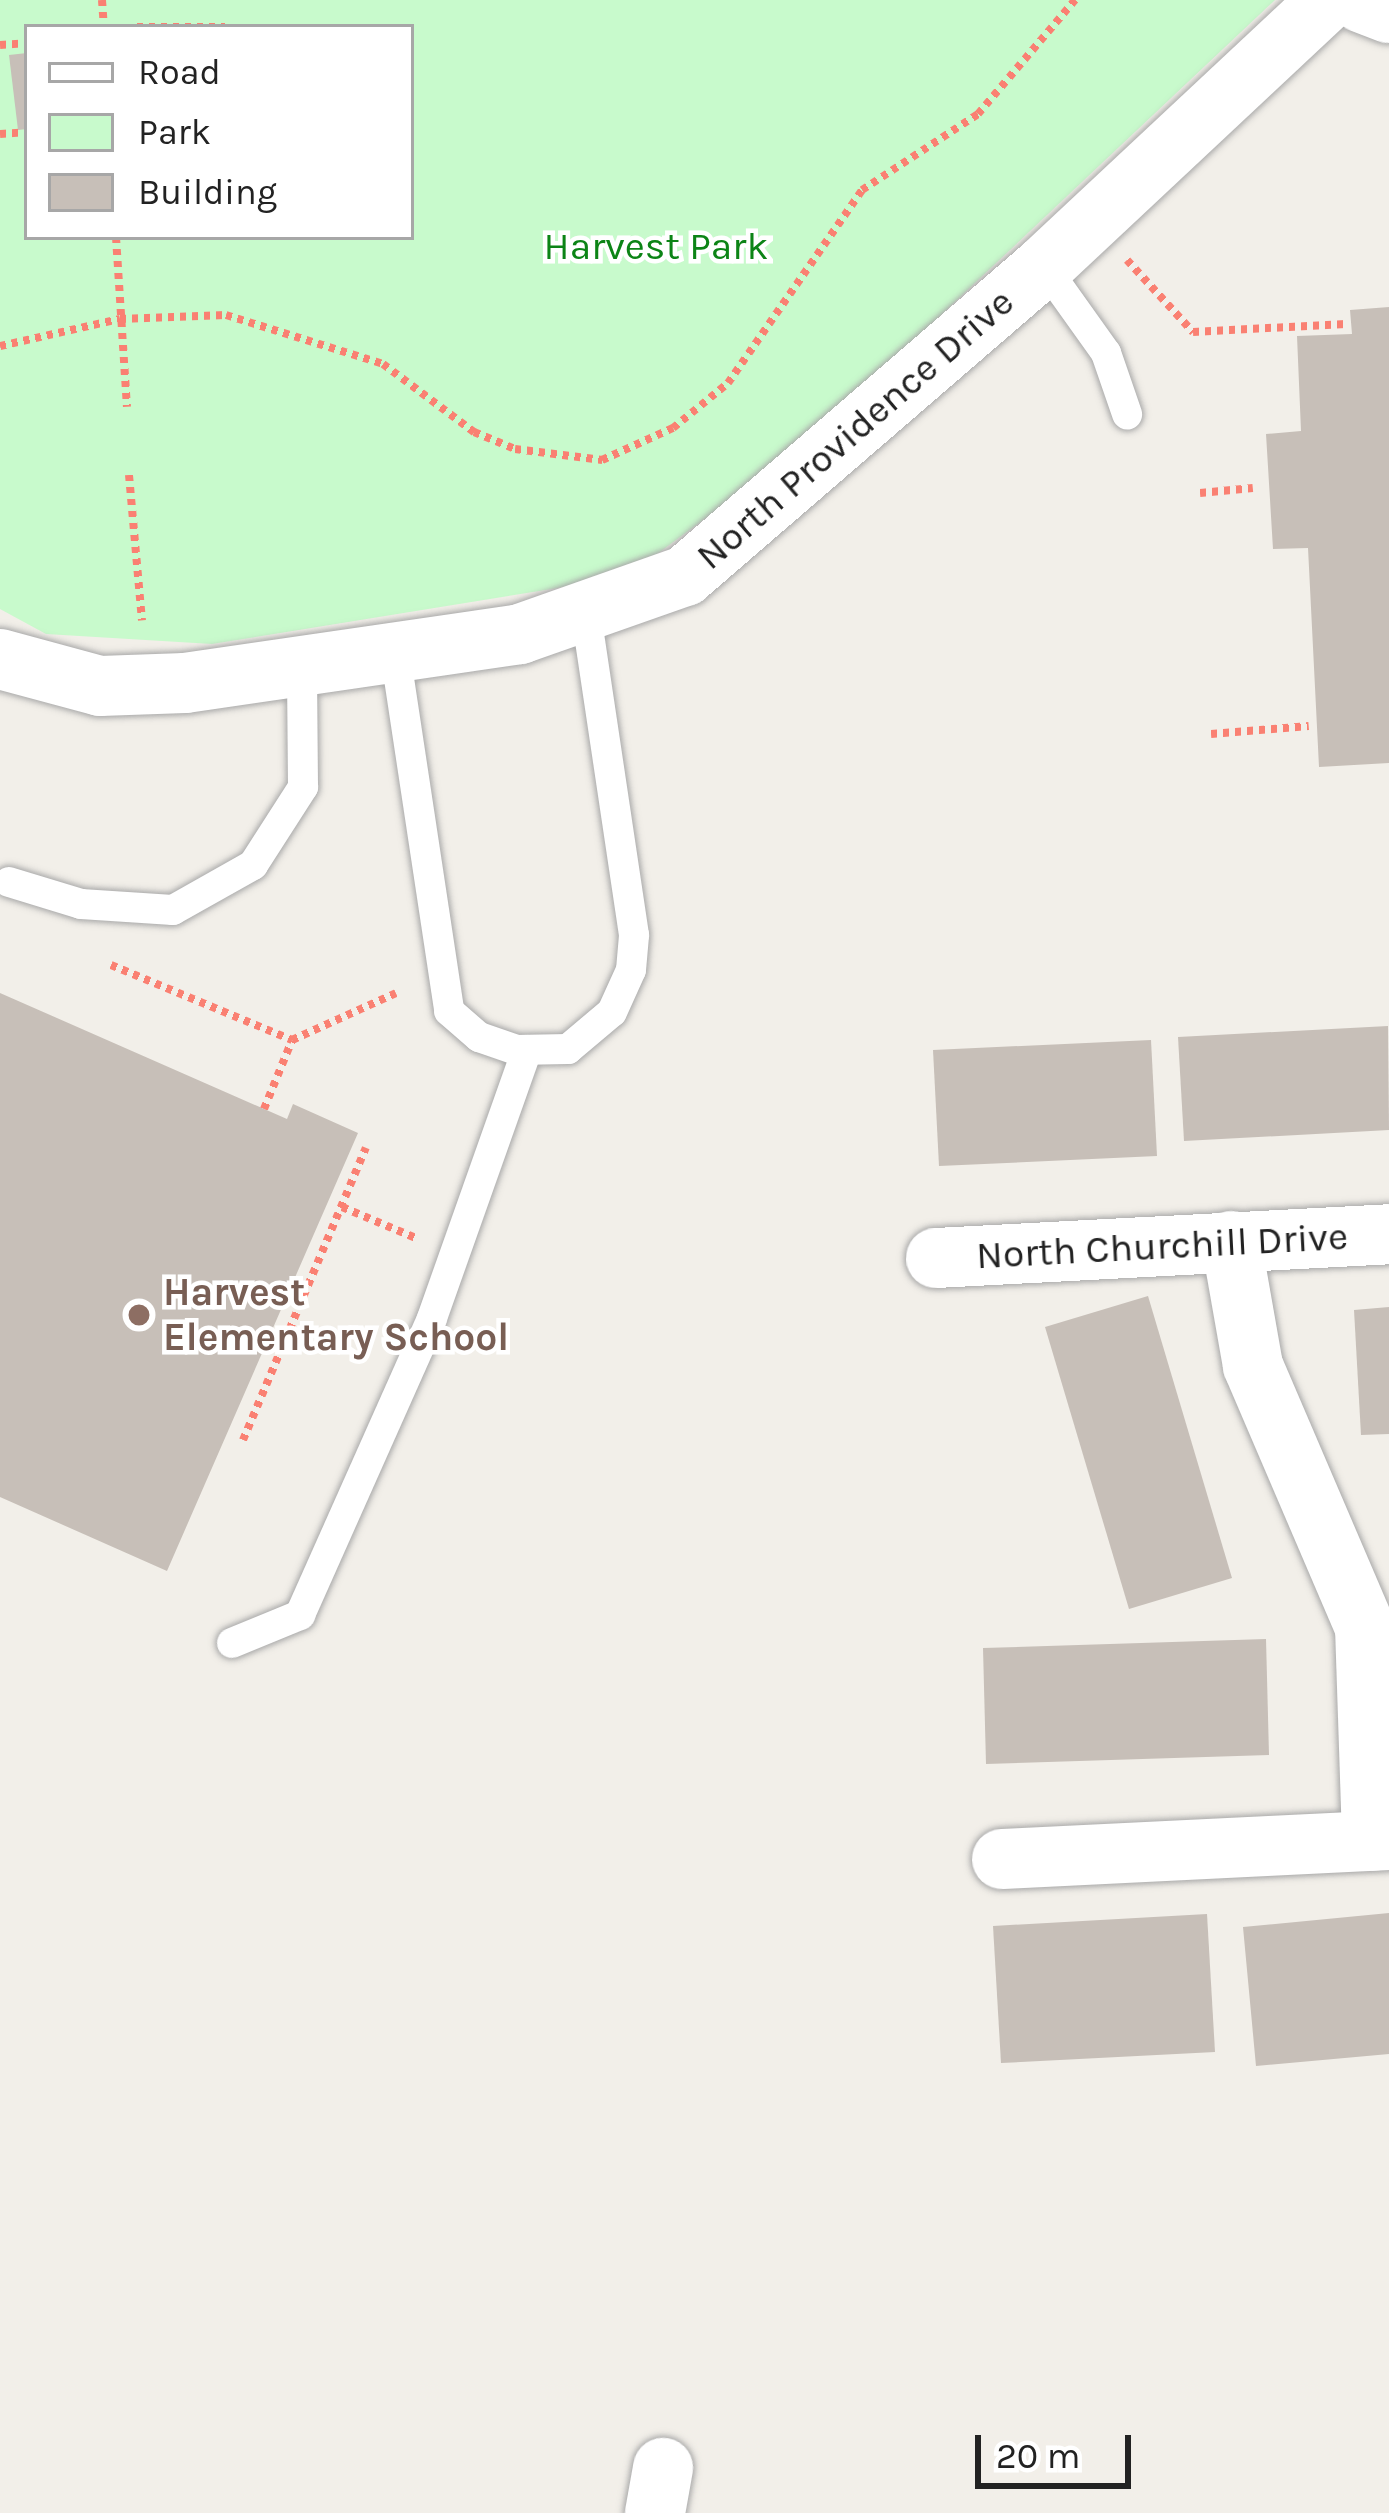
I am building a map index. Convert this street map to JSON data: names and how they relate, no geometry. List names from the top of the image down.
{
  "streets": {
    "street": ["North Providence Drive", "North Churchill Drive"]
  },
  "parks": ["Harvest Park"],
  "places": ["Harvest Elementary School"],
  "legend": ["Road", "Park", "Building"],
  "scale_bar": "20 m"
}
